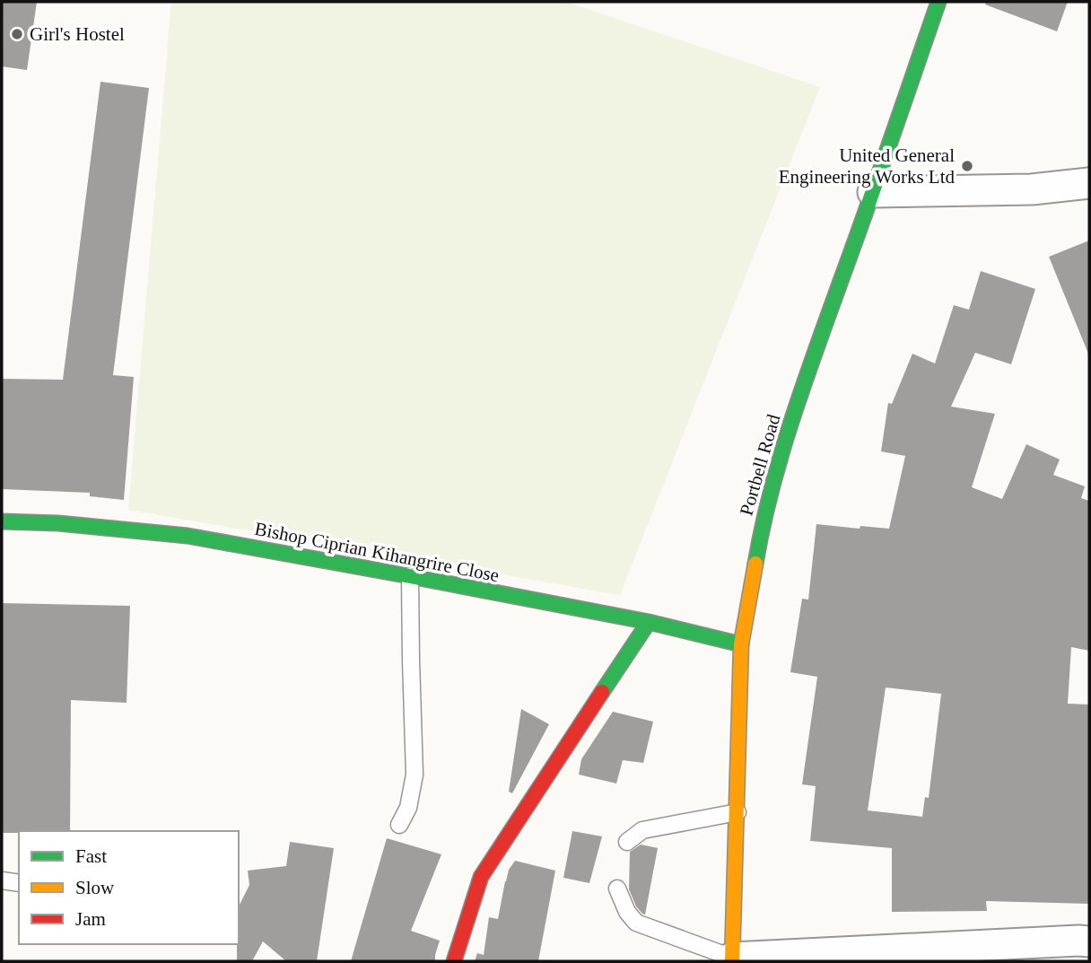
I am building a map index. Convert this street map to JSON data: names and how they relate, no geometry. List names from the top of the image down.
{
  "streets": {
    "street": ["Portbell Road", "Bishop Ciprian Kihangrire Close"]
  },
  "crossings": [
    ["Portbell Road", "Bishop Ciprian Kihangrire Close"]
  ],
  "places": ["Girl's Hostel", "United General Engineering Works Ltd"],
  "legend": ["Fast", "Slow", "Jam"]
}
